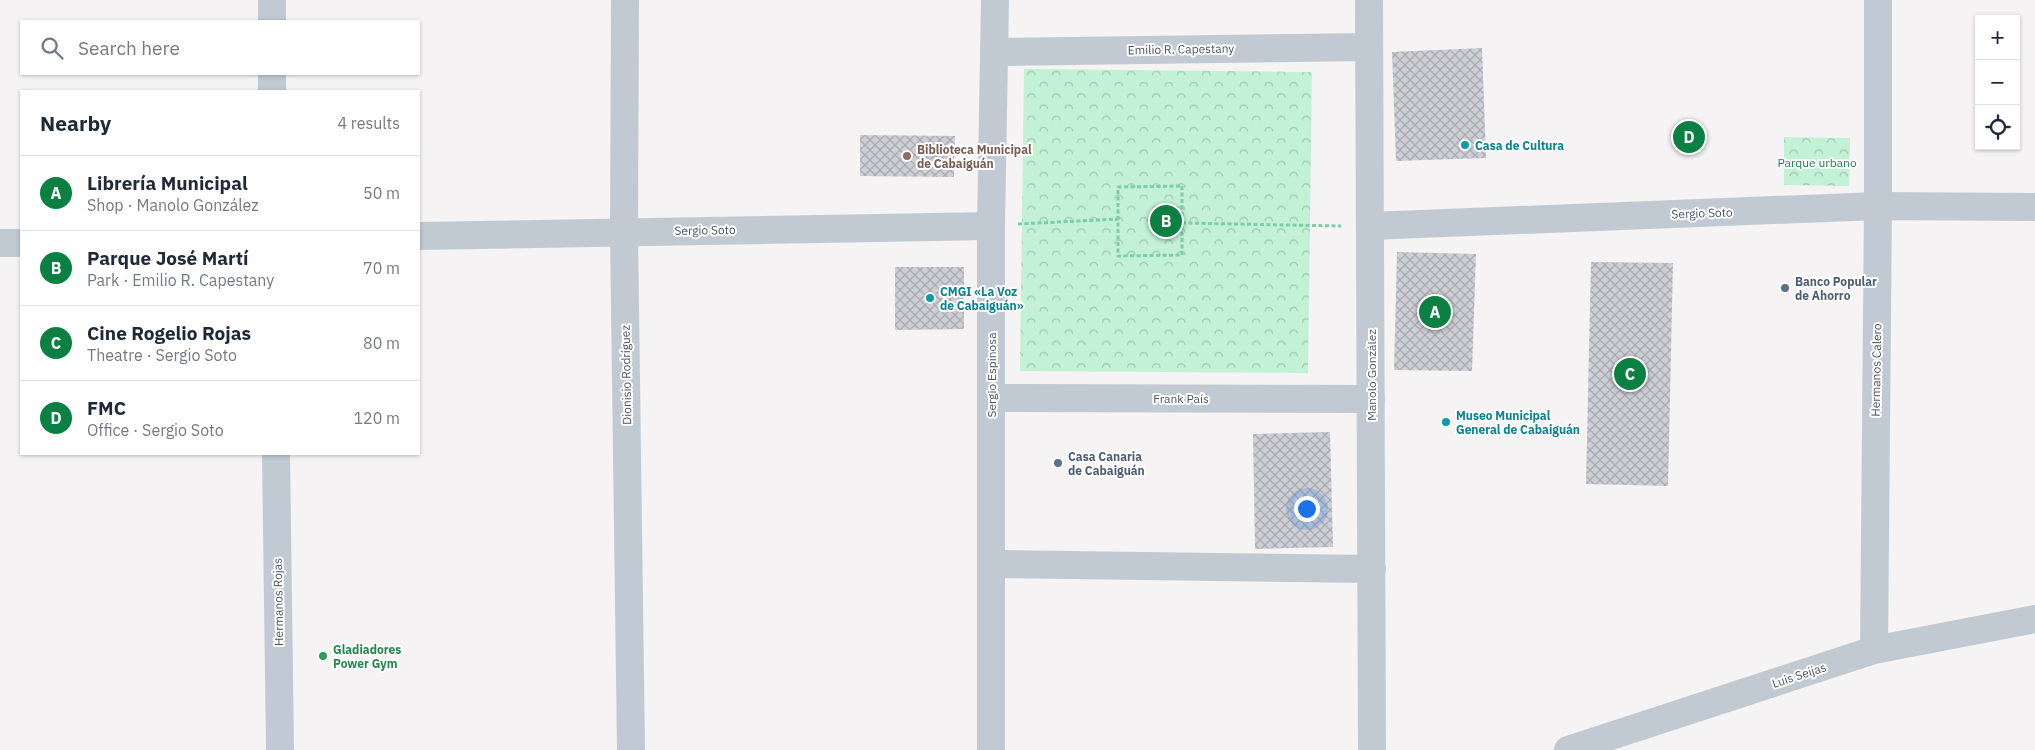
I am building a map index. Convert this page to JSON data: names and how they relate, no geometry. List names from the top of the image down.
{
  "streets": {
    "street": [
      "Emilio R. Capestany",
      "Sergio Soto",
      "Hermanos Calero",
      "Dionisio Rodríguez",
      "Sergio Espinosa",
      "Manolo González",
      "Frank País",
      "Hermanos Rojas",
      "Luis Seijas"
    ]
  },
  "crossings": [
    ["Emilio R. Capestany", "Sergio Espinosa"],
    ["Emilio R. Capestany", "Manolo González"],
    ["Sergio Soto", "Hermanos Calero"],
    ["Sergio Soto", "Dionisio Rodríguez"],
    ["Sergio Soto", "Sergio Espinosa"],
    ["Sergio Soto", "Manolo González"],
    ["Hermanos Calero", "Luis Seijas"],
    ["Sergio Espinosa", "Frank País"],
    ["Manolo González", "Frank País"]
  ],
  "parks": ["Parque urbano"],
  "places": [
    "Casa de Cultura",
    "Biblioteca Municipal de Cabaiguán",
    "Banco Popular de Ahorro",
    "CMGI «La Voz de Cabaiguán»",
    "Museo Municipal General de Cabaiguán",
    "Casa Canaria de Cabaiguán",
    "Gladiadores Power Gym"
  ],
  "page": {
    "map_buttons": ["+", "−"],
    "search": "Search here",
    "heading": ["Nearby", "4 results"],
    "pins": [
      "D",
      "B",
      "A",
      "C"
    ],
    "list": [
      {
        "mark": "A",
        "name": "Librería Municipal",
        "note": "Shop · Manolo González",
        "value": "50 m"
      },
      {
        "mark": "B",
        "name": "Parque José Martí",
        "note": "Park · Emilio R. Capestany",
        "value": "70 m"
      },
      {
        "mark": "C",
        "name": "Cine Rogelio Rojas",
        "note": "Theatre · Sergio Soto",
        "value": "80 m"
      },
      {
        "mark": "D",
        "name": "FMC",
        "note": "Office · Sergio Soto",
        "value": "120 m"
      }
    ]
  }
}
